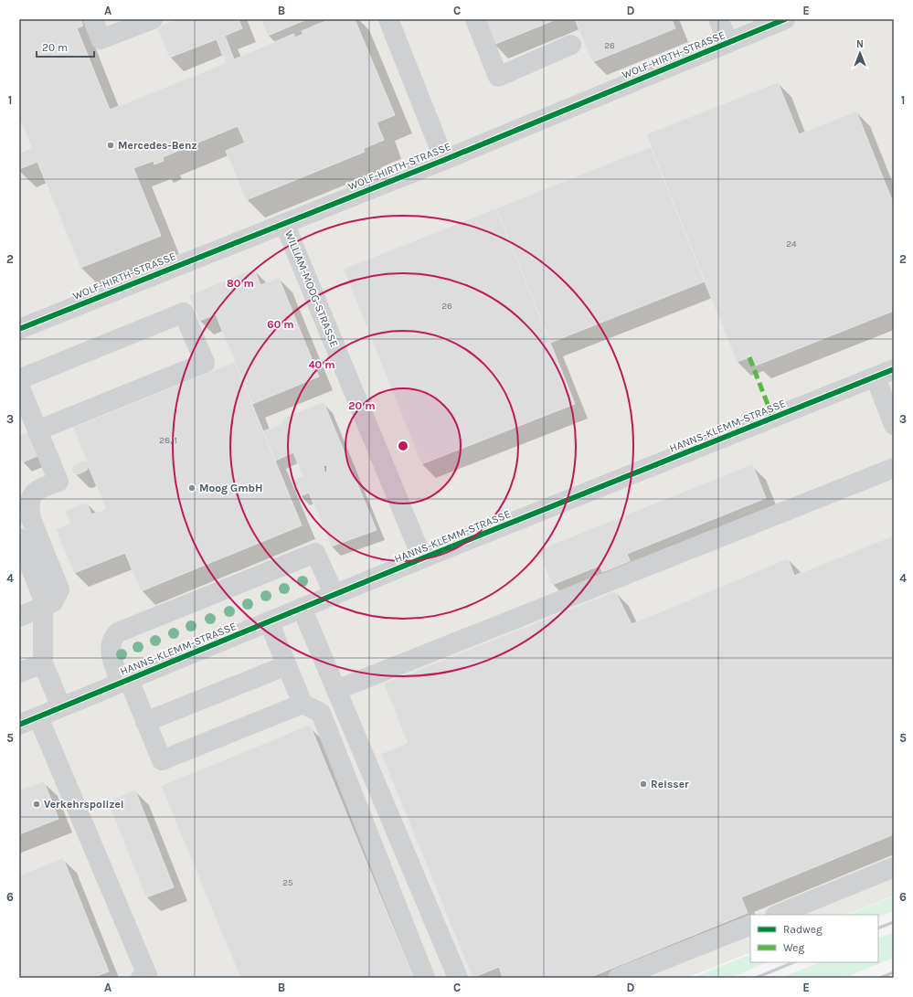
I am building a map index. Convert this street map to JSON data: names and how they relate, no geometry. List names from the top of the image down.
{
  "streets": {
    "street": ["WOLF-HIRTH-STRASSE", "WILLIAM-MOOG-STRASSE", "HANNS-KLEMM-STRASSE"]
  },
  "crossings": [
    ["WOLF-HIRTH-STRASSE", "WILLIAM-MOOG-STRASSE"],
    ["WILLIAM-MOOG-STRASSE", "HANNS-KLEMM-STRASSE"]
  ],
  "places": [
    "Mercedes-Benz",
    "Moog GmbH",
    "Reisser",
    "Verkehrspolizei"
  ],
  "house_numbers": [
    "26",
    "24",
    "26",
    "28/1",
    "1",
    "25"
  ],
  "legend": ["Radweg", "Weg"],
  "scale_bar": "20 m",
  "north": "top",
  "grid": {
    "columns": [
      "A",
      "B",
      "C",
      "D",
      "E"
    ],
    "rows": [
      "1",
      "2",
      "3",
      "4",
      "5",
      "6"
    ]
  },
  "rings": [
    "80 m",
    "60 m",
    "40 m",
    "20 m"
  ]
}
